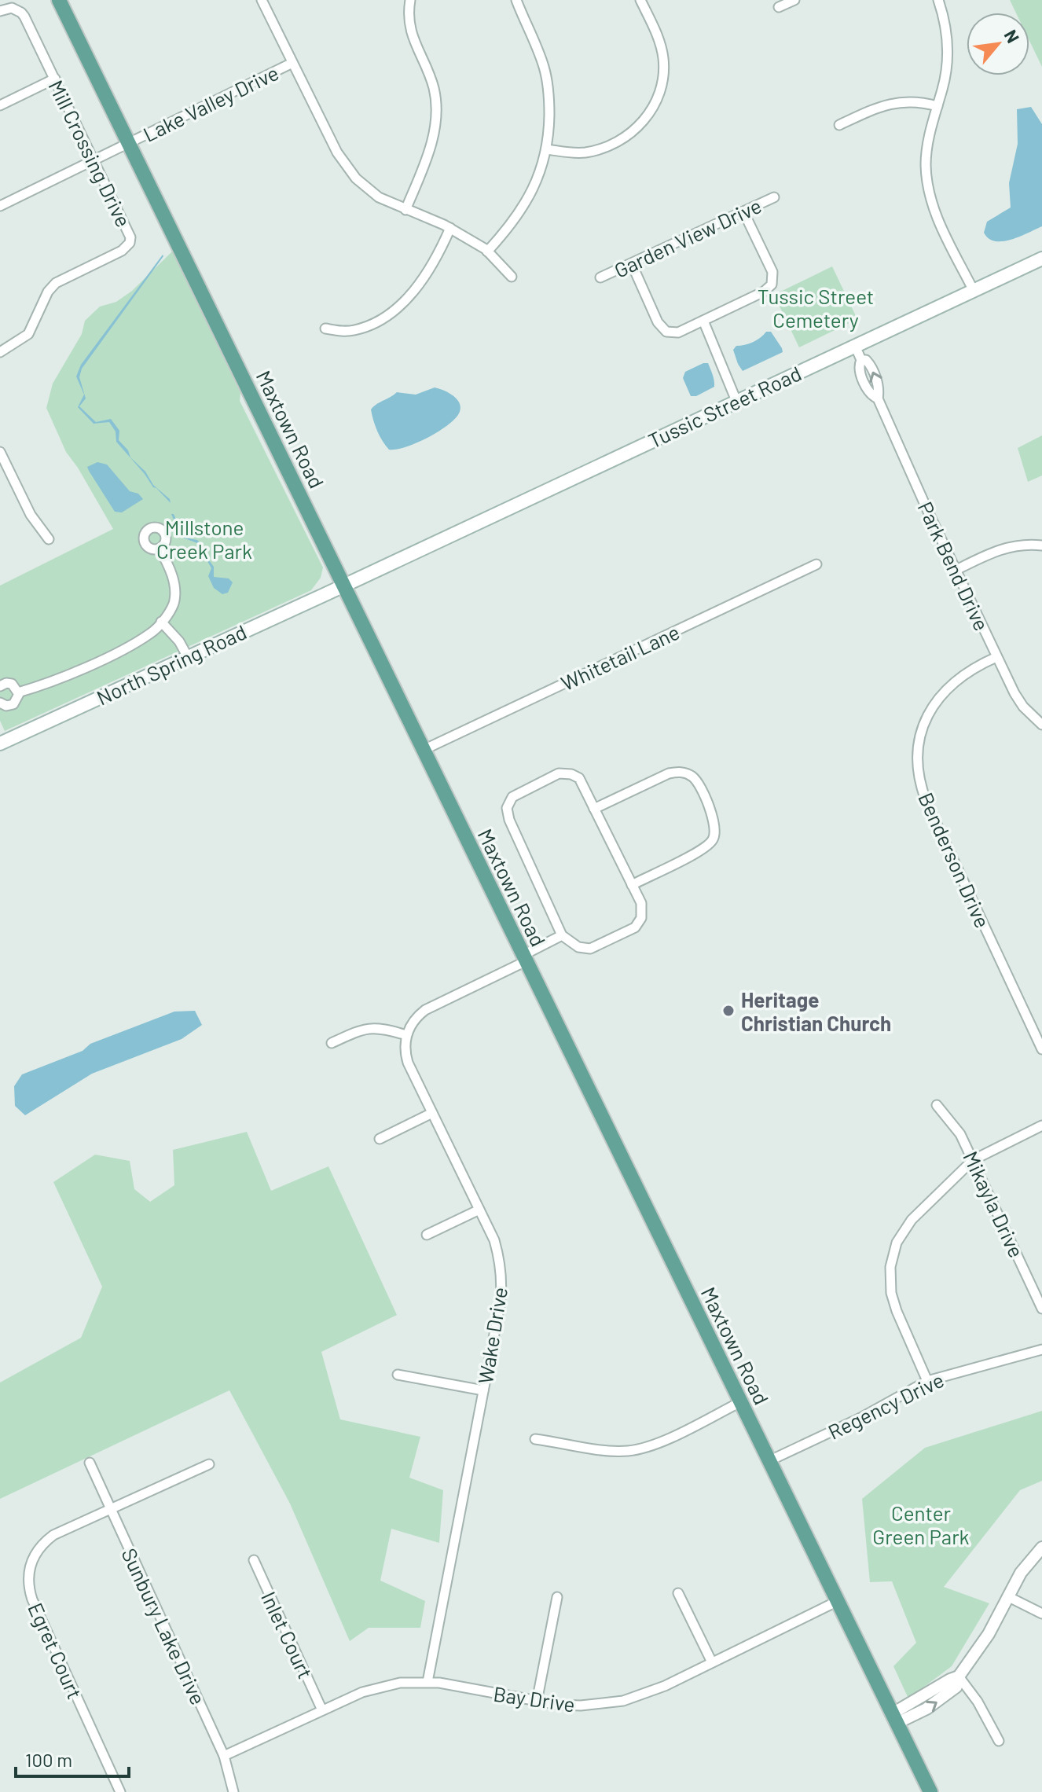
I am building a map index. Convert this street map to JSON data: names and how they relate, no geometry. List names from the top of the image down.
{
  "streets": {
    "main road": ["Tussic Street Road", "Maxtown Road", "North Spring Road"],
    "street": [
      "Lake Valley Drive",
      "Mill Crossing Drive",
      "Garden View Drive",
      "Park Bend Drive",
      "Whitetail Lane",
      "Benderson Drive",
      "Mikayla Drive",
      "Wake Drive",
      "Regency Drive",
      "Sunbury Lake Drive",
      "Inlet Court",
      "Egret Court",
      "Bay Drive"
    ]
  },
  "crossings": [
    ["Lake Valley Drive", "Mill Crossing Drive"],
    ["Lake Valley Drive", "Maxtown Road"],
    ["Tussic Street Road", "Maxtown Road"],
    ["Tussic Street Road", "Park Bend Drive"],
    ["Tussic Street Road", "North Spring Road"],
    ["Maxtown Road", "Whitetail Lane"],
    ["Maxtown Road", "North Spring Road"],
    ["Maxtown Road", "Regency Drive"],
    ["Maxtown Road", "Bay Drive"],
    ["Park Bend Drive", "Benderson Drive"],
    ["Wake Drive", "Bay Drive"],
    ["Sunbury Lake Drive", "Egret Court"],
    ["Sunbury Lake Drive", "Bay Drive"],
    ["Inlet Court", "Bay Drive"]
  ],
  "parks": ["Tussic Street Cemetery", "Millstone Creek Park", "Center Green Park"],
  "places": ["Heritage Christian Church"],
  "scale_bar": "100 m",
  "north": "top right"
}
